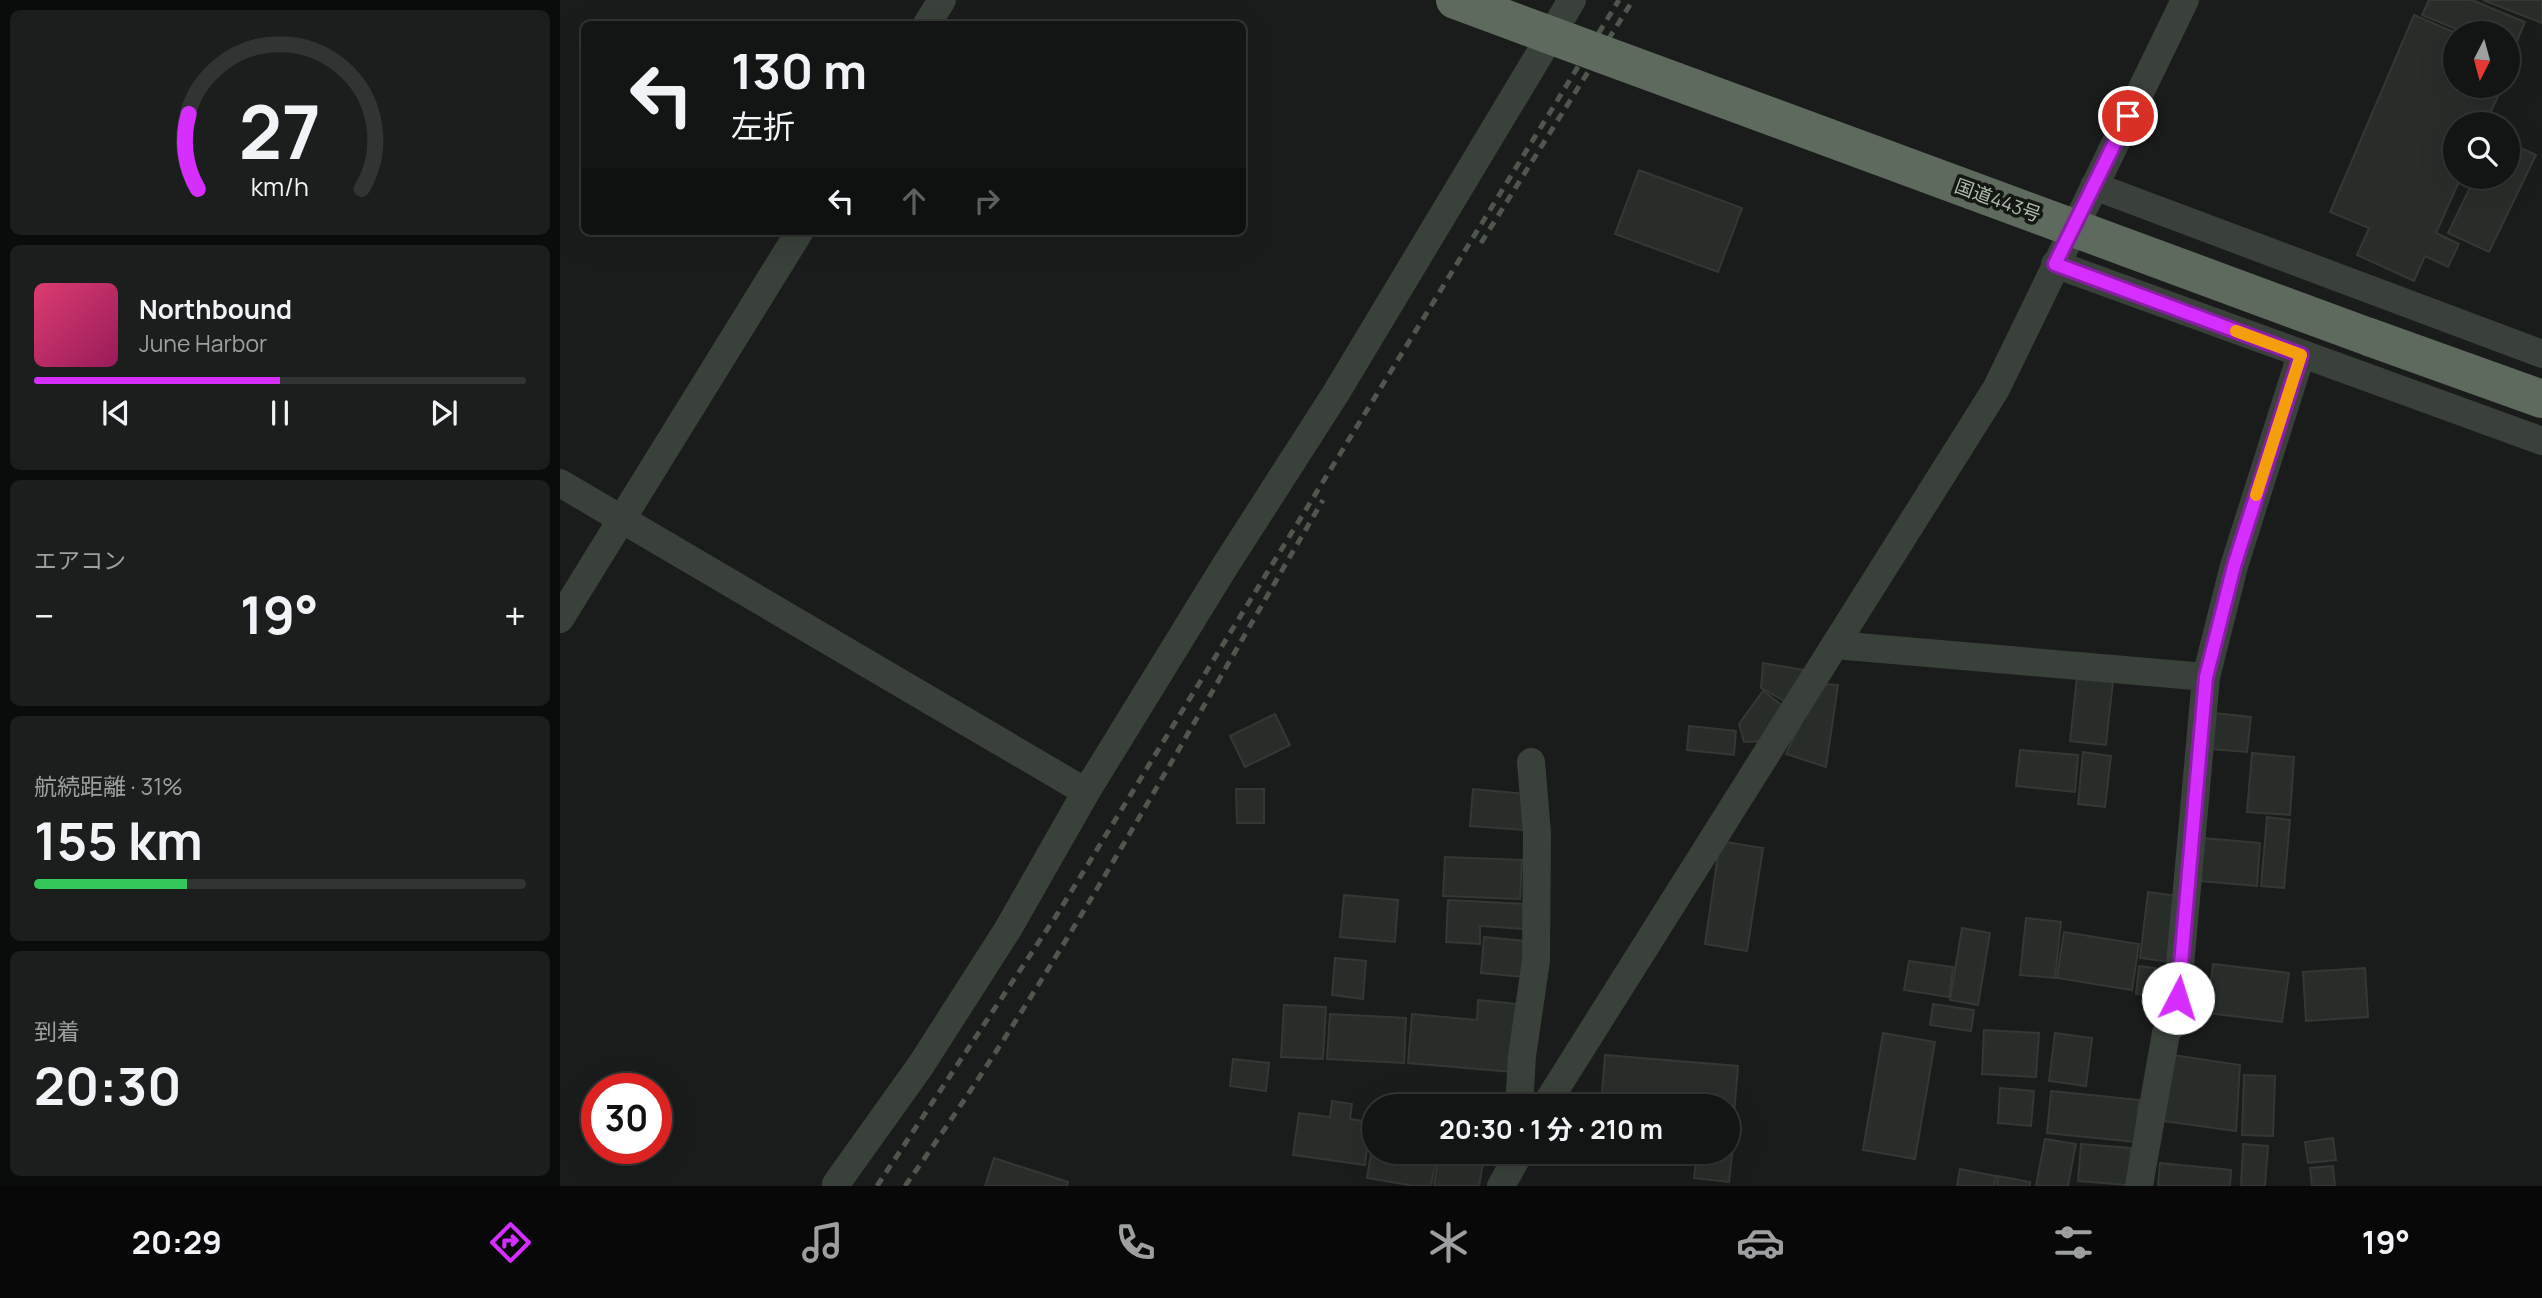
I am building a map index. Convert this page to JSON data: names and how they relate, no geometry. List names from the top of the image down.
{
  "streets": {
    "highway": ["国道443号"]
  },
  "north": "bottom",
  "page": {
    "turn": ["130 m", "左折"],
    "song": ["Northbound", "June Harbor"],
    "tile": [
      "エアコン",
      ["航続距離 · 31%", "155 km"],
      ["到着", "20:30"]
    ],
    "heat": ["−", "19°", "+"],
    "limit": "30",
    "trip": "20:30 · 1 分 · 210 m",
    "tabs": ["20:29", "19°"],
    "gauge": ["27", "km/h"]
  }
}
